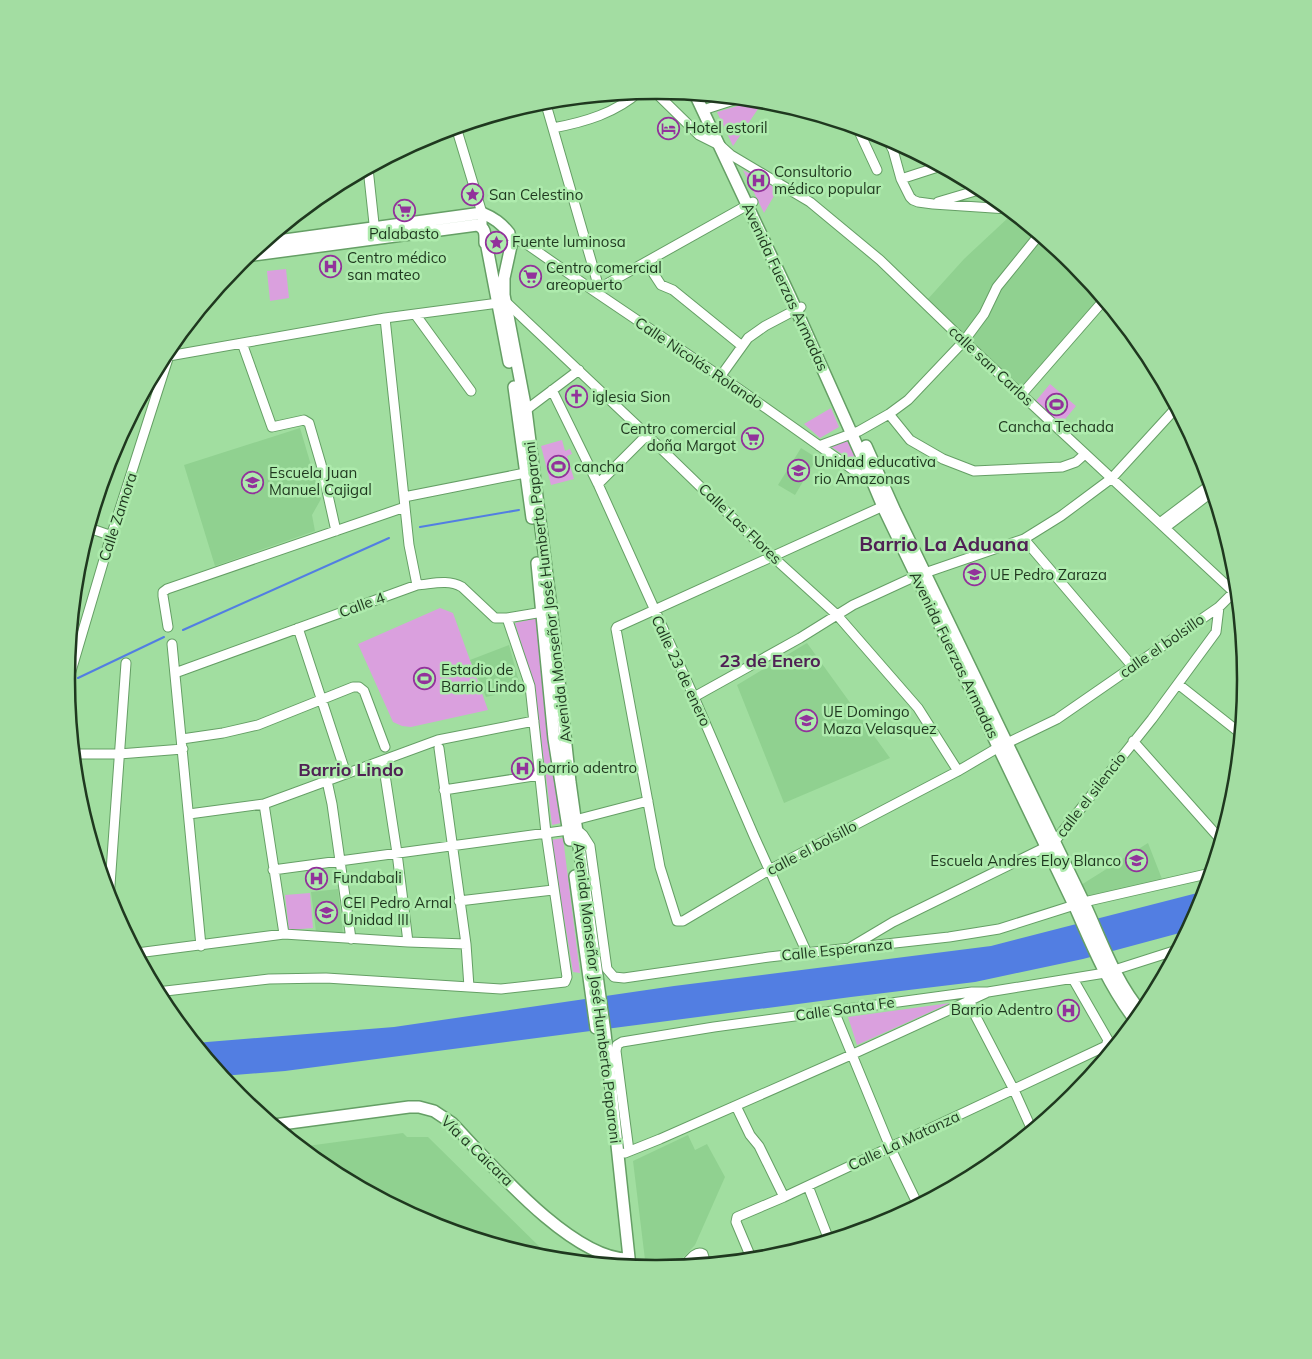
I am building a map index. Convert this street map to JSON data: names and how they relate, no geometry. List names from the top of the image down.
{
  "streets": {
    "street": [
      "Avenida Fuerzas Armadas",
      "Calle Nicolás Rolando",
      "calle san Carlos",
      "Calle Zamora",
      "Calle Las Flores",
      "Avenida Monseñor José Humberto Paparoni",
      "Calle 4",
      "calle el bolsillo",
      "Calle 23 de enero",
      "calle el silencio",
      "Calle Esperanza",
      "Calle Santa Fe",
      "Calle La Matanza",
      "Vía a Caicara"
    ]
  },
  "crossings": [
    ["Avenida Fuerzas Armadas", "Calle Nicolás Rolando"],
    ["Avenida Fuerzas Armadas", "calle san Carlos"],
    ["Avenida Fuerzas Armadas", "calle el bolsillo"],
    ["Avenida Fuerzas Armadas", "calle el silencio"],
    ["Avenida Fuerzas Armadas", "Calle Esperanza"],
    ["Avenida Fuerzas Armadas", "Calle Santa Fe"],
    ["Calle Nicolás Rolando", "Avenida Monseñor José Humberto Paparoni"],
    ["Calle Las Flores", "Avenida Monseñor José Humberto Paparoni"],
    ["Calle Las Flores", "calle el bolsillo"],
    ["Avenida Monseñor José Humberto Paparoni", "Calle Esperanza"],
    ["calle el bolsillo", "Calle 23 de enero"],
    ["calle el bolsillo", "calle el silencio"],
    ["Calle 23 de enero", "Calle Esperanza"],
    ["calle el silencio", "Calle Esperanza"],
    ["Calle Santa Fe", "Calle La Matanza"]
  ],
  "districts": ["Barrio La Aduana", "23 de Enero", "Barrio Lindo"],
  "places": {
    "hotel": ["Hotel estoril"],
    "hospital": [
      "Consultorio médico popular",
      "Centro médico san mateo",
      "barrio adentro",
      "Fundabali",
      "Barrio Adentro"
    ],
    "place": ["San Celestino", "Fuente luminosa"],
    "supermarket": ["Palabasto", "Centro comercial areopuerto", "Centro comercial doña Margot"],
    "church": ["iglesia Sion"],
    "sports": ["Cancha Techada", "cancha", "Estadio de Barrio Lindo"],
    "school or university": [
      "Unidad educativa rio Amazonas",
      "Escuela Juan Manuel Cajigal",
      "UE Pedro Zaraza",
      "UE Domingo Maza Velasquez",
      "Escuela Andres Eloy Blanco",
      "CEI Pedro Arnal Unidad III"
    ]
  }
}
